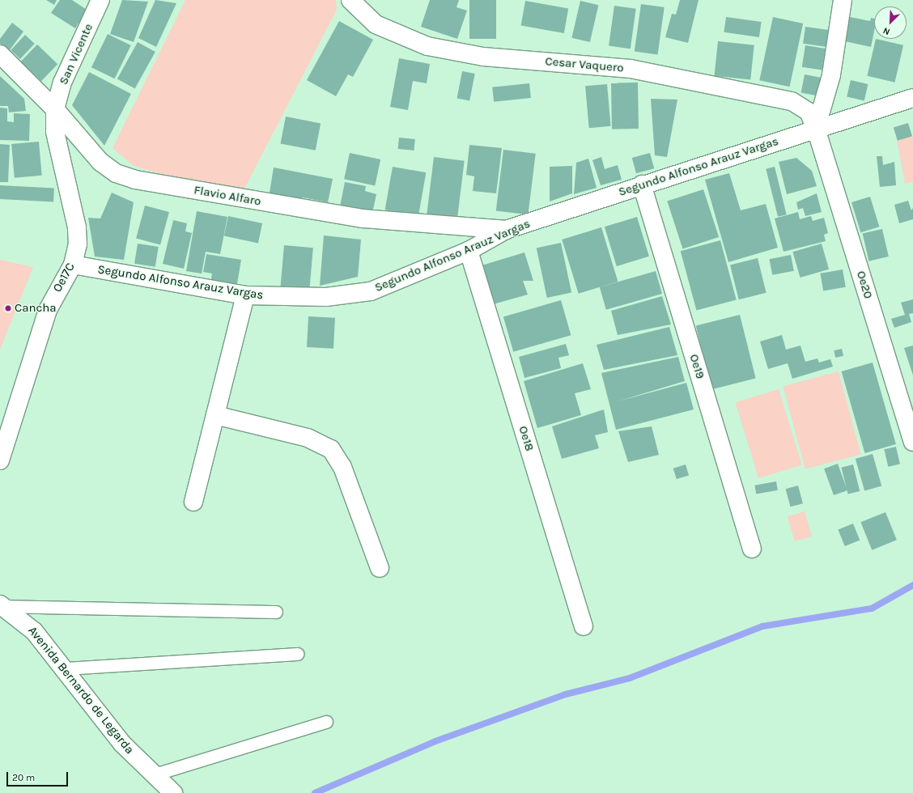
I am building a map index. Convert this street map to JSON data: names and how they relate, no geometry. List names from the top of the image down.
{
  "streets": {
    "street": [
      "San Vicente",
      "Cesar Vaquero",
      "Segundo Alfonso Arauz Vargas",
      "Flavio Alfaro",
      "Oe17C",
      "Oe20",
      "Oe19",
      "Oe18",
      "Avenida Bernardo de Legarda"
    ]
  },
  "crossings": [
    ["San Vicente", "Flavio Alfaro"],
    ["San Vicente", "Oe17C"],
    ["Cesar Vaquero", "Segundo Alfonso Arauz Vargas"],
    ["Cesar Vaquero", "Oe20"],
    ["Segundo Alfonso Arauz Vargas", "Flavio Alfaro"],
    ["Segundo Alfonso Arauz Vargas", "Oe17C"],
    ["Segundo Alfonso Arauz Vargas", "Oe20"],
    ["Segundo Alfonso Arauz Vargas", "Oe19"],
    ["Segundo Alfonso Arauz Vargas", "Oe18"],
    ["Flavio Alfaro", "Oe17C"]
  ],
  "places": ["Cancha"],
  "scale_bar": "20 m",
  "north": "bottom left"
}
